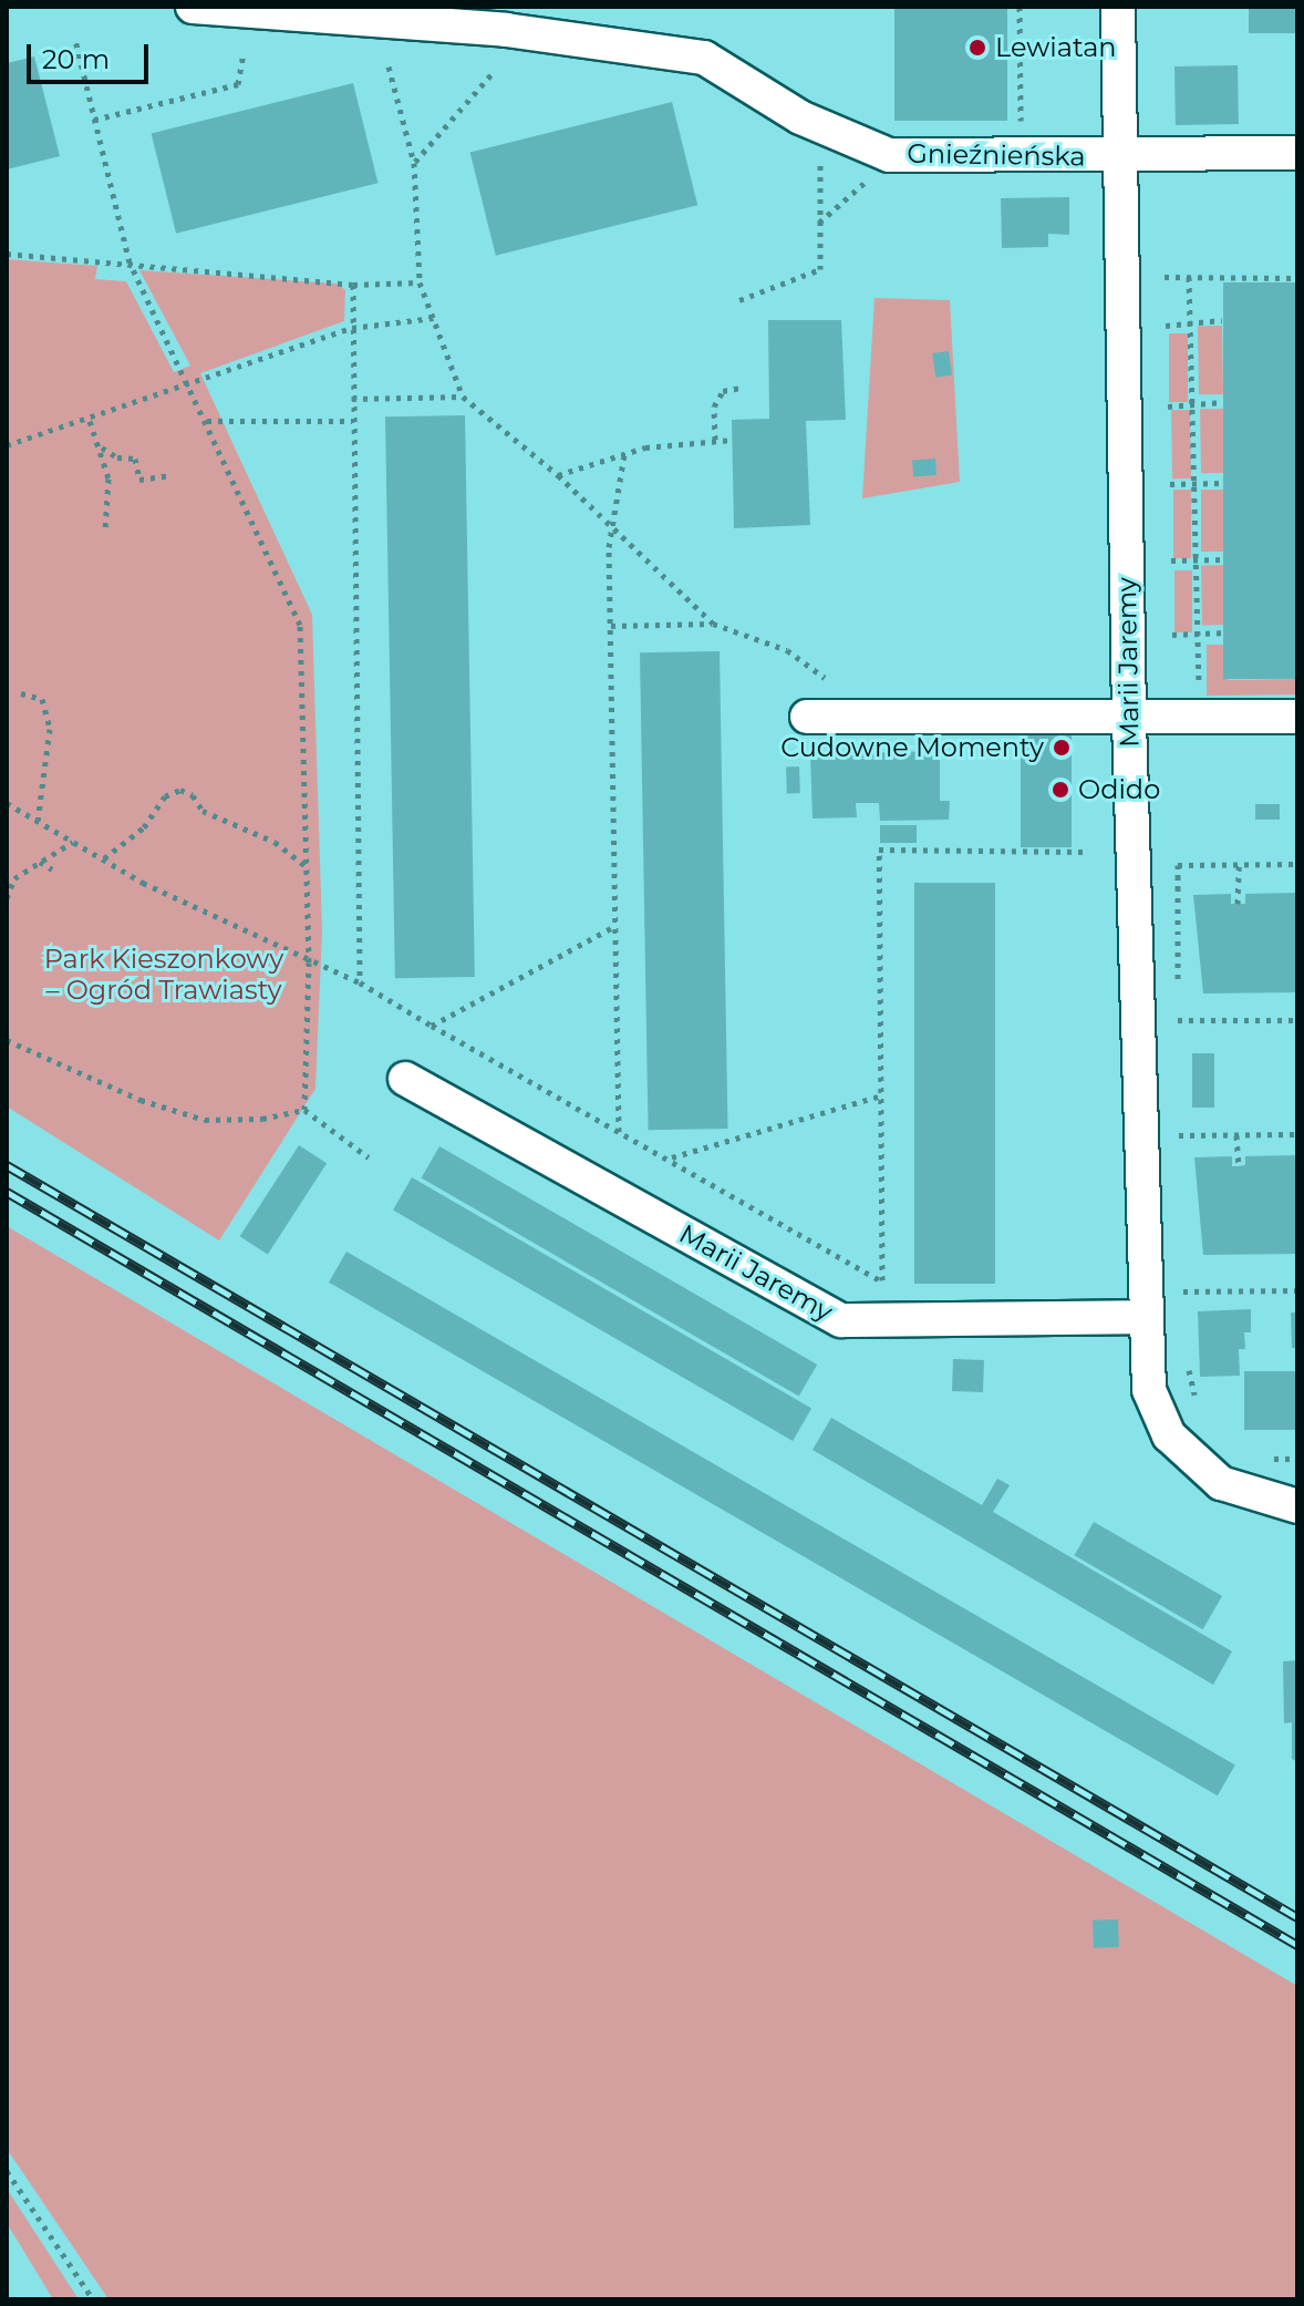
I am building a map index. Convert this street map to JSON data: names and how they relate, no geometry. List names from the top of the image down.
{
  "streets": {
    "street": ["Gnieźnieńska", "Marii Jaremy"]
  },
  "crossings": [
    ["Gnieźnieńska", "Marii Jaremy"]
  ],
  "parks": ["Park Kieszonkowy – Ogród Trawiasty"],
  "places": ["Lewiatan", "Cudowne Momenty", "Odido"],
  "scale_bar": "20 m"
}
